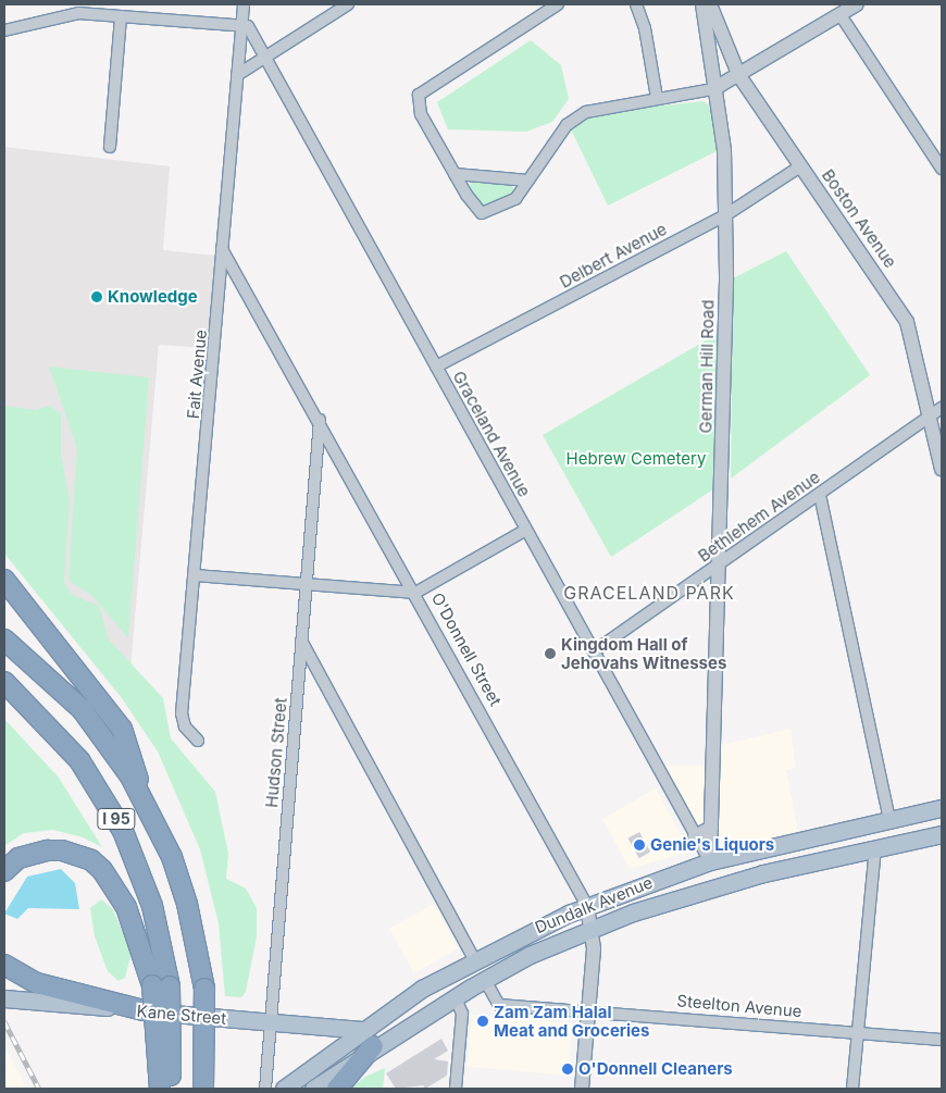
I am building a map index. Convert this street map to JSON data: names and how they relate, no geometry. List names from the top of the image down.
{
  "streets": {
    "highway": ["I 95"],
    "main road": ["Dundalk Avenue", "Kane Street"],
    "street": [
      "Boston Avenue",
      "Delbert Avenue",
      "German Hill Road",
      "Fait Avenue",
      "Graceland Avenue",
      "Bethlehem Avenue",
      "O'Donnell Street",
      "Hudson Street",
      "Steelton Avenue"
    ]
  },
  "crossings": [
    ["Boston Avenue", "Delbert Avenue"],
    ["Boston Avenue", "Bethlehem Avenue"],
    ["Delbert Avenue", "German Hill Road"],
    ["Delbert Avenue", "Graceland Avenue"],
    ["German Hill Road", "Graceland Avenue"],
    ["German Hill Road", "Bethlehem Avenue"],
    ["German Hill Road", "Dundalk Avenue"],
    ["Fait Avenue", "Graceland Avenue"],
    ["Fait Avenue", "O'Donnell Street"],
    ["Graceland Avenue", "Bethlehem Avenue"],
    ["Graceland Avenue", "Dundalk Avenue"],
    ["O'Donnell Street", "Hudson Street"],
    ["O'Donnell Street", "Dundalk Avenue"],
    ["O'Donnell Street", "Steelton Avenue"],
    ["Hudson Street", "Kane Street"],
    ["Dundalk Avenue", "Steelton Avenue"],
    ["Dundalk Avenue", "Kane Street"]
  ],
  "districts": ["GRACELAND PARK"],
  "parks": ["Hebrew Cemetery"],
  "places": [
    "Knowledge",
    "Kingdom Hall of Jehovahs Witnesses",
    "Genie's Liquors",
    "Zam Zam Halal Meat and Groceries",
    "O'Donnell Cleaners"
  ]
}
